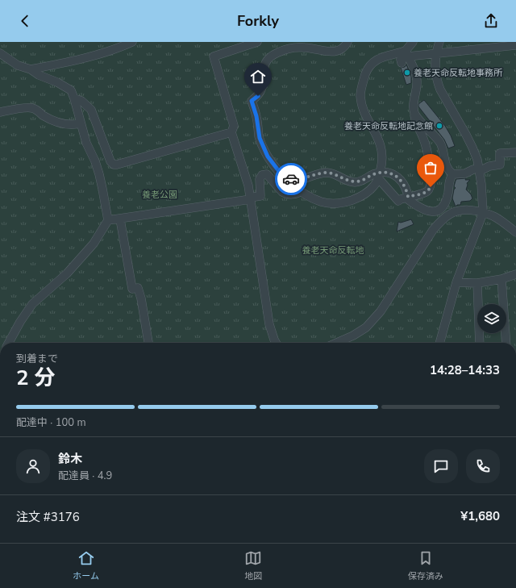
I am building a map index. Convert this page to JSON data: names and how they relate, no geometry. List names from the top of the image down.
{
  "parks": ["養老公園", "養老天命反転地"],
  "places": ["養老天命反転地事務所", "養老天命反転地記念館"],
  "page": {
    "header": "Forkly",
    "heading": ["2 分", "到着まで", "14:28–14:33"],
    "panel": [
      "鈴木",
      "配達員 · 4.9",
      "注文 #3176",
      "¥1,680"
    ],
    "bar": "配達中 · 100 m",
    "tabs": ["ホーム", "地図", "保存済み"]
  }
}
